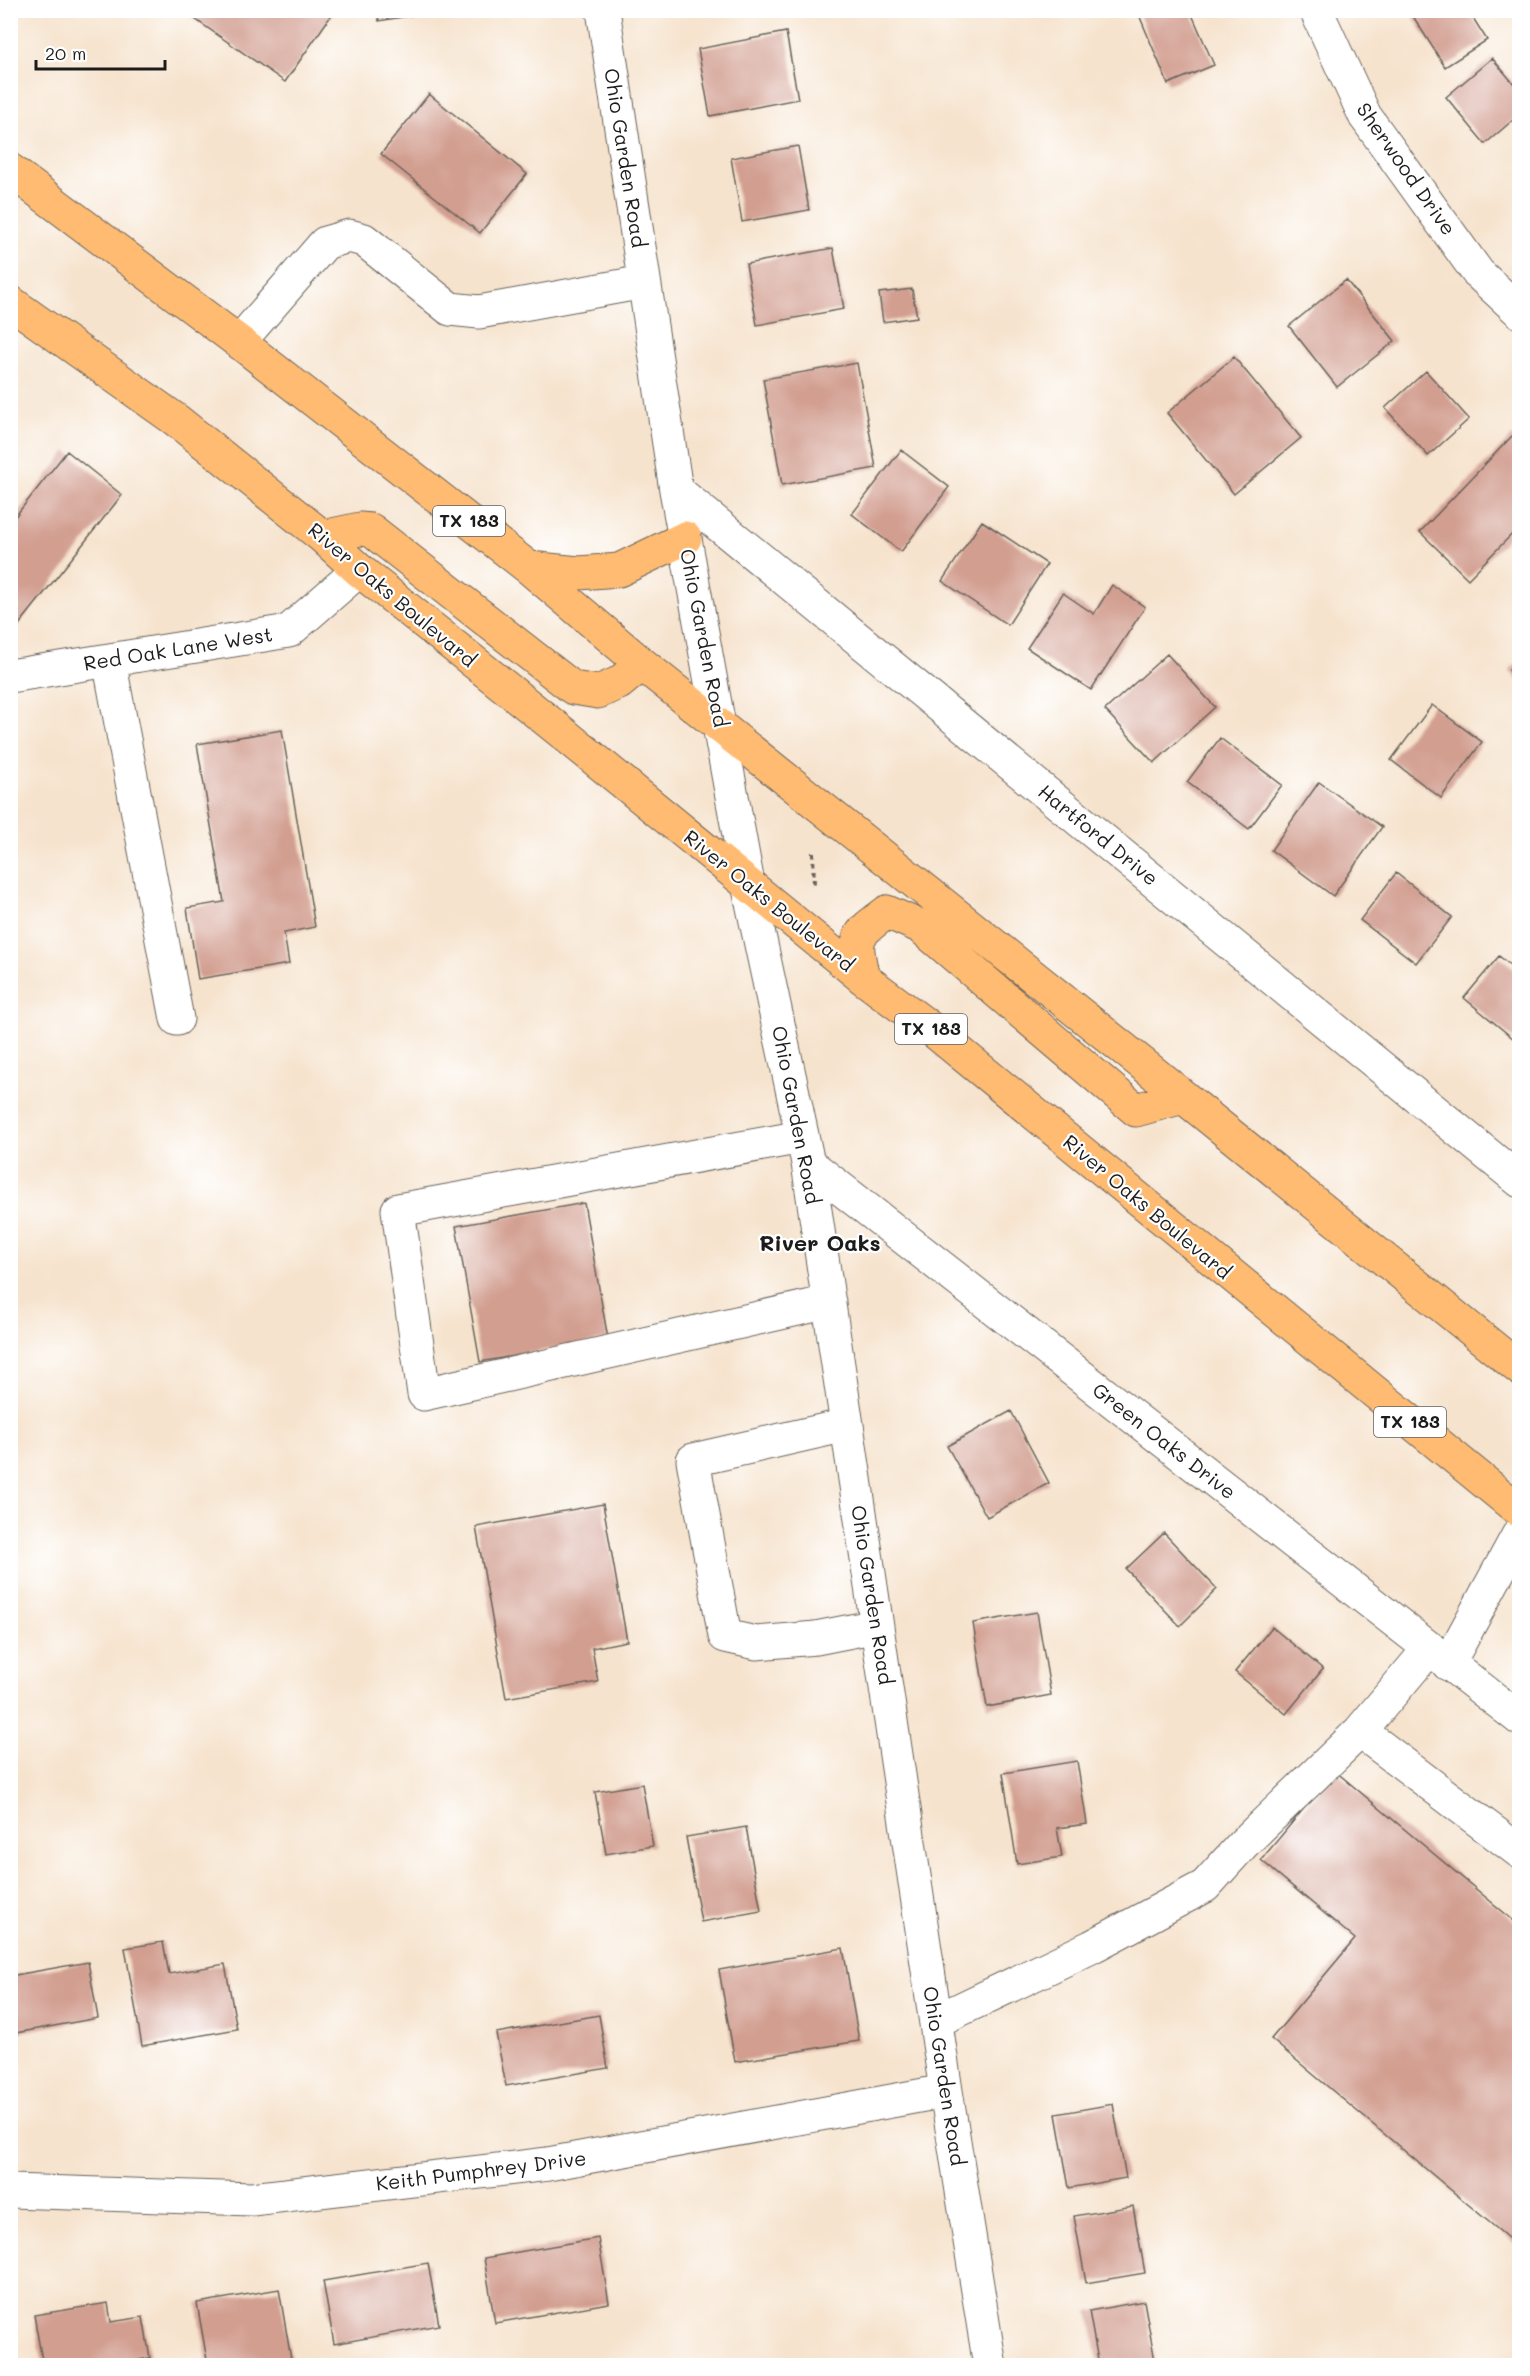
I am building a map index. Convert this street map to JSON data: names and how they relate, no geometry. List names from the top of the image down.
{
  "streets": {
    "main road": ["TX 183", "River Oaks Boulevard"],
    "street": [
      "Ohio Garden Road",
      "Sherwood Drive",
      "Red Oak Lane West",
      "Hartford Drive",
      "Green Oaks Drive",
      "Keith Pumphrey Drive"
    ]
  },
  "crossings": [
    ["Ohio Garden Road", "TX 183"],
    ["Ohio Garden Road", "River Oaks Boulevard"],
    ["Ohio Garden Road", "Hartford Drive"],
    ["Ohio Garden Road", "Green Oaks Drive"],
    ["Ohio Garden Road", "Keith Pumphrey Drive"],
    ["River Oaks Boulevard", "Red Oak Lane West"]
  ],
  "districts": ["River Oaks"],
  "scale_bar": "20 m"
}
